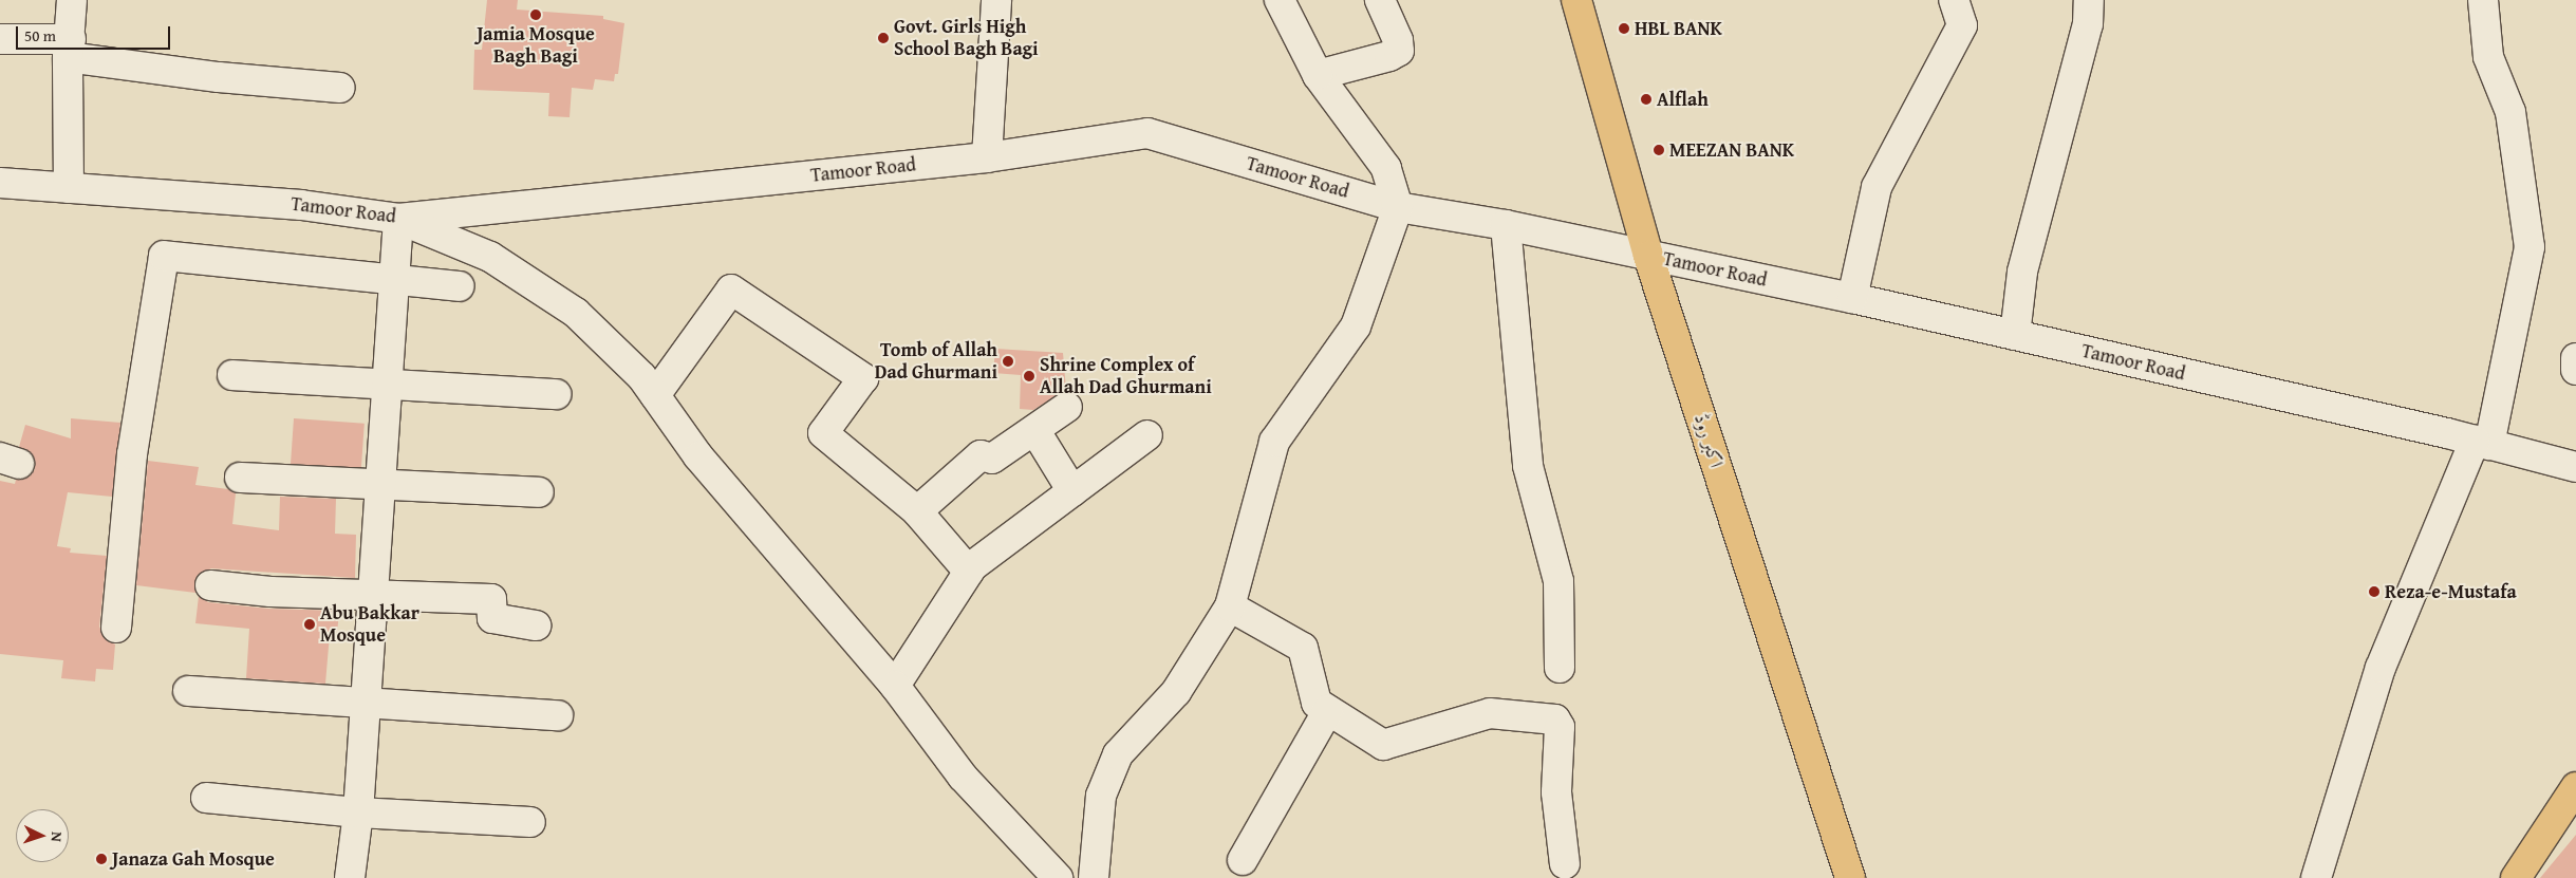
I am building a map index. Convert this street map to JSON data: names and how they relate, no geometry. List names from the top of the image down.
{
  "streets": {
    "main road": ["اکبر روڈ"],
    "street": ["Tamoor Road"]
  },
  "crossings": [
    ["Tamoor Road", "اکبر روڈ"]
  ],
  "places": [
    "Jamia Mosque Bagh Bagi",
    "HBL BANK",
    "Govt. Girls High School Bagh Bagi",
    "Alflah",
    "MEEZAN BANK",
    "Tomb of Allah Dad Ghurmani",
    "Shrine Complex of Allah Dad Ghurmani",
    "Reza-e-Mustafa",
    "Abu Bakkar Mosque",
    "Janaza Gah Mosque"
  ],
  "scale_bar": "50 m",
  "north": "right"
}
